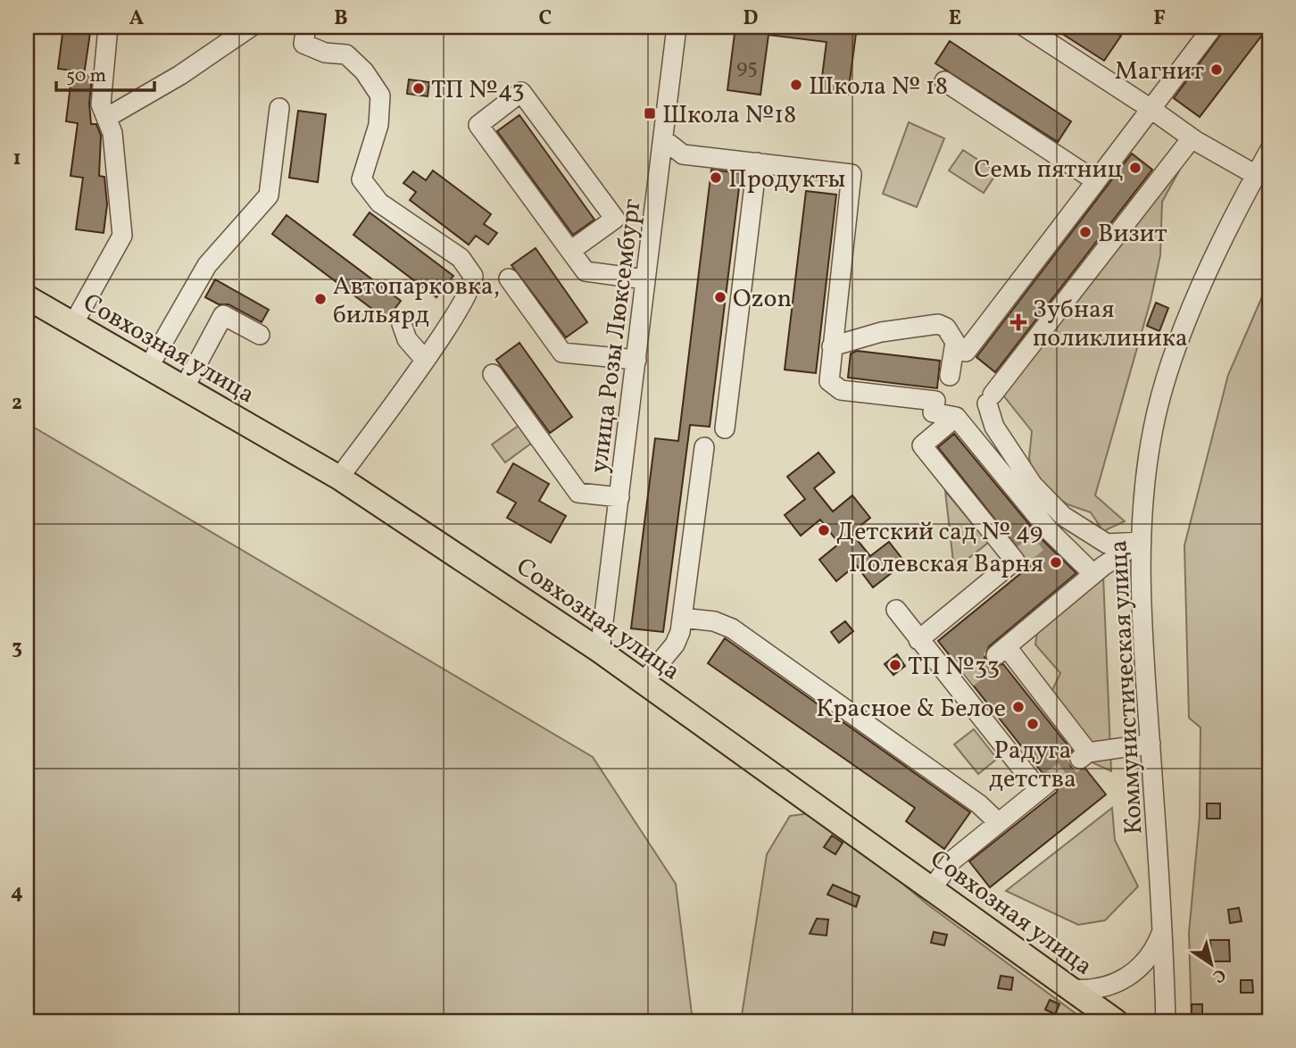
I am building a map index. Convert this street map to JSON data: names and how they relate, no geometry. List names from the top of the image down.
{
  "streets": {
    "main road": ["Совхозная улица"],
    "street": ["улица Розы Люксембург", "Коммунистическая улица"]
  },
  "crossings": [
    ["улица Розы Люксембург", "Совхозная улица"]
  ],
  "places": {
    "other": [
      "Магнит",
      "Школа № 18",
      "ТП №43",
      "Семь пятниц",
      "Продукты",
      "Визит",
      "Ozon",
      "Автопарковка, бильярд",
      "Детский сад № 49",
      "Полевская Варня",
      "ТП №33",
      "Красное & Белое",
      "Радуга детства"
    ],
    "transit": ["Школа №18"],
    "health": ["Зубная поликлиника"]
  },
  "house_numbers": ["95"],
  "scale_bar": "50 m",
  "north": "bottom right",
  "grid": {
    "columns": [
      "A",
      "B",
      "C",
      "D",
      "E",
      "F"
    ],
    "rows": [
      "1",
      "2",
      "3",
      "4"
    ]
  }
}
